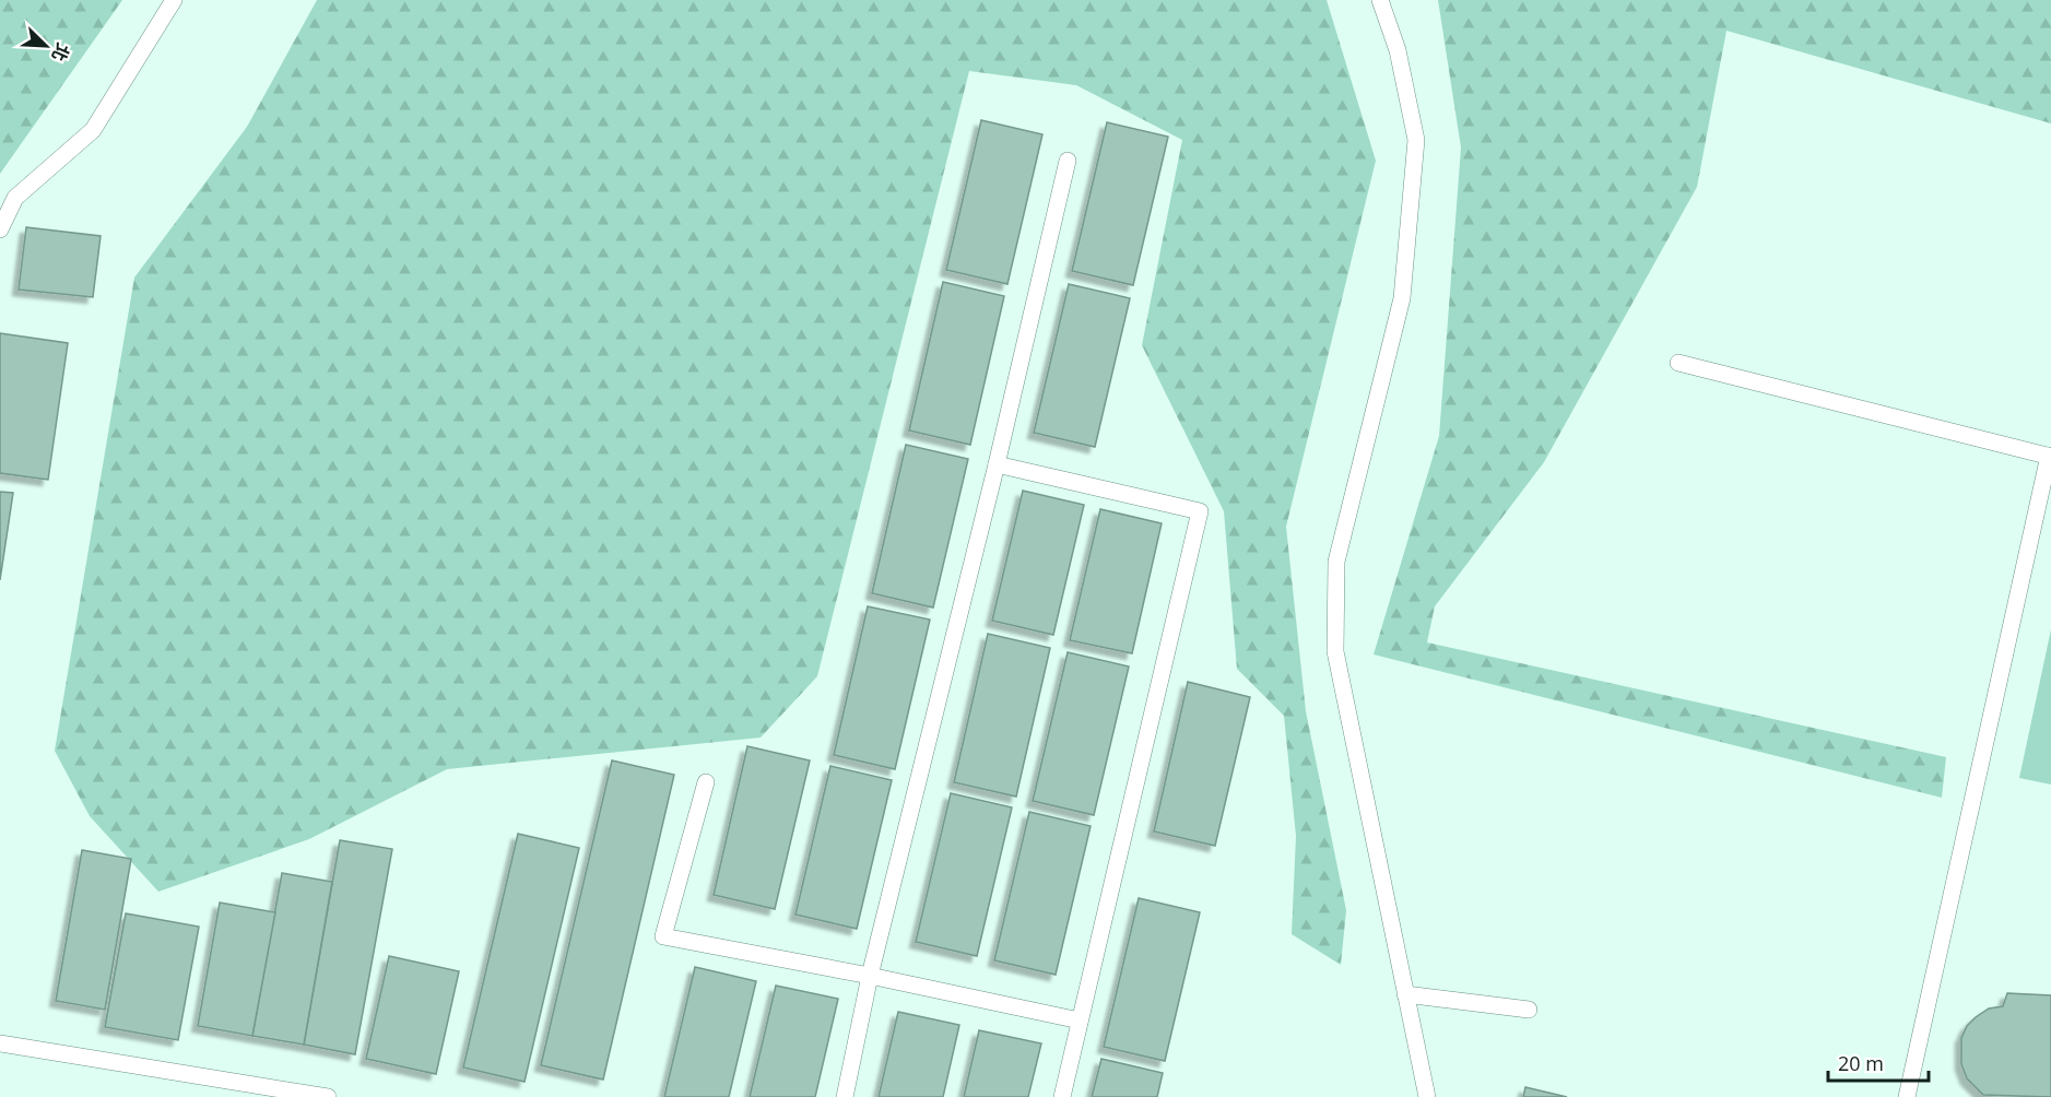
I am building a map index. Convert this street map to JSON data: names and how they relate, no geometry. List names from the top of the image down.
{
  "scale_bar": "20 m",
  "north": "bottom right"
}
